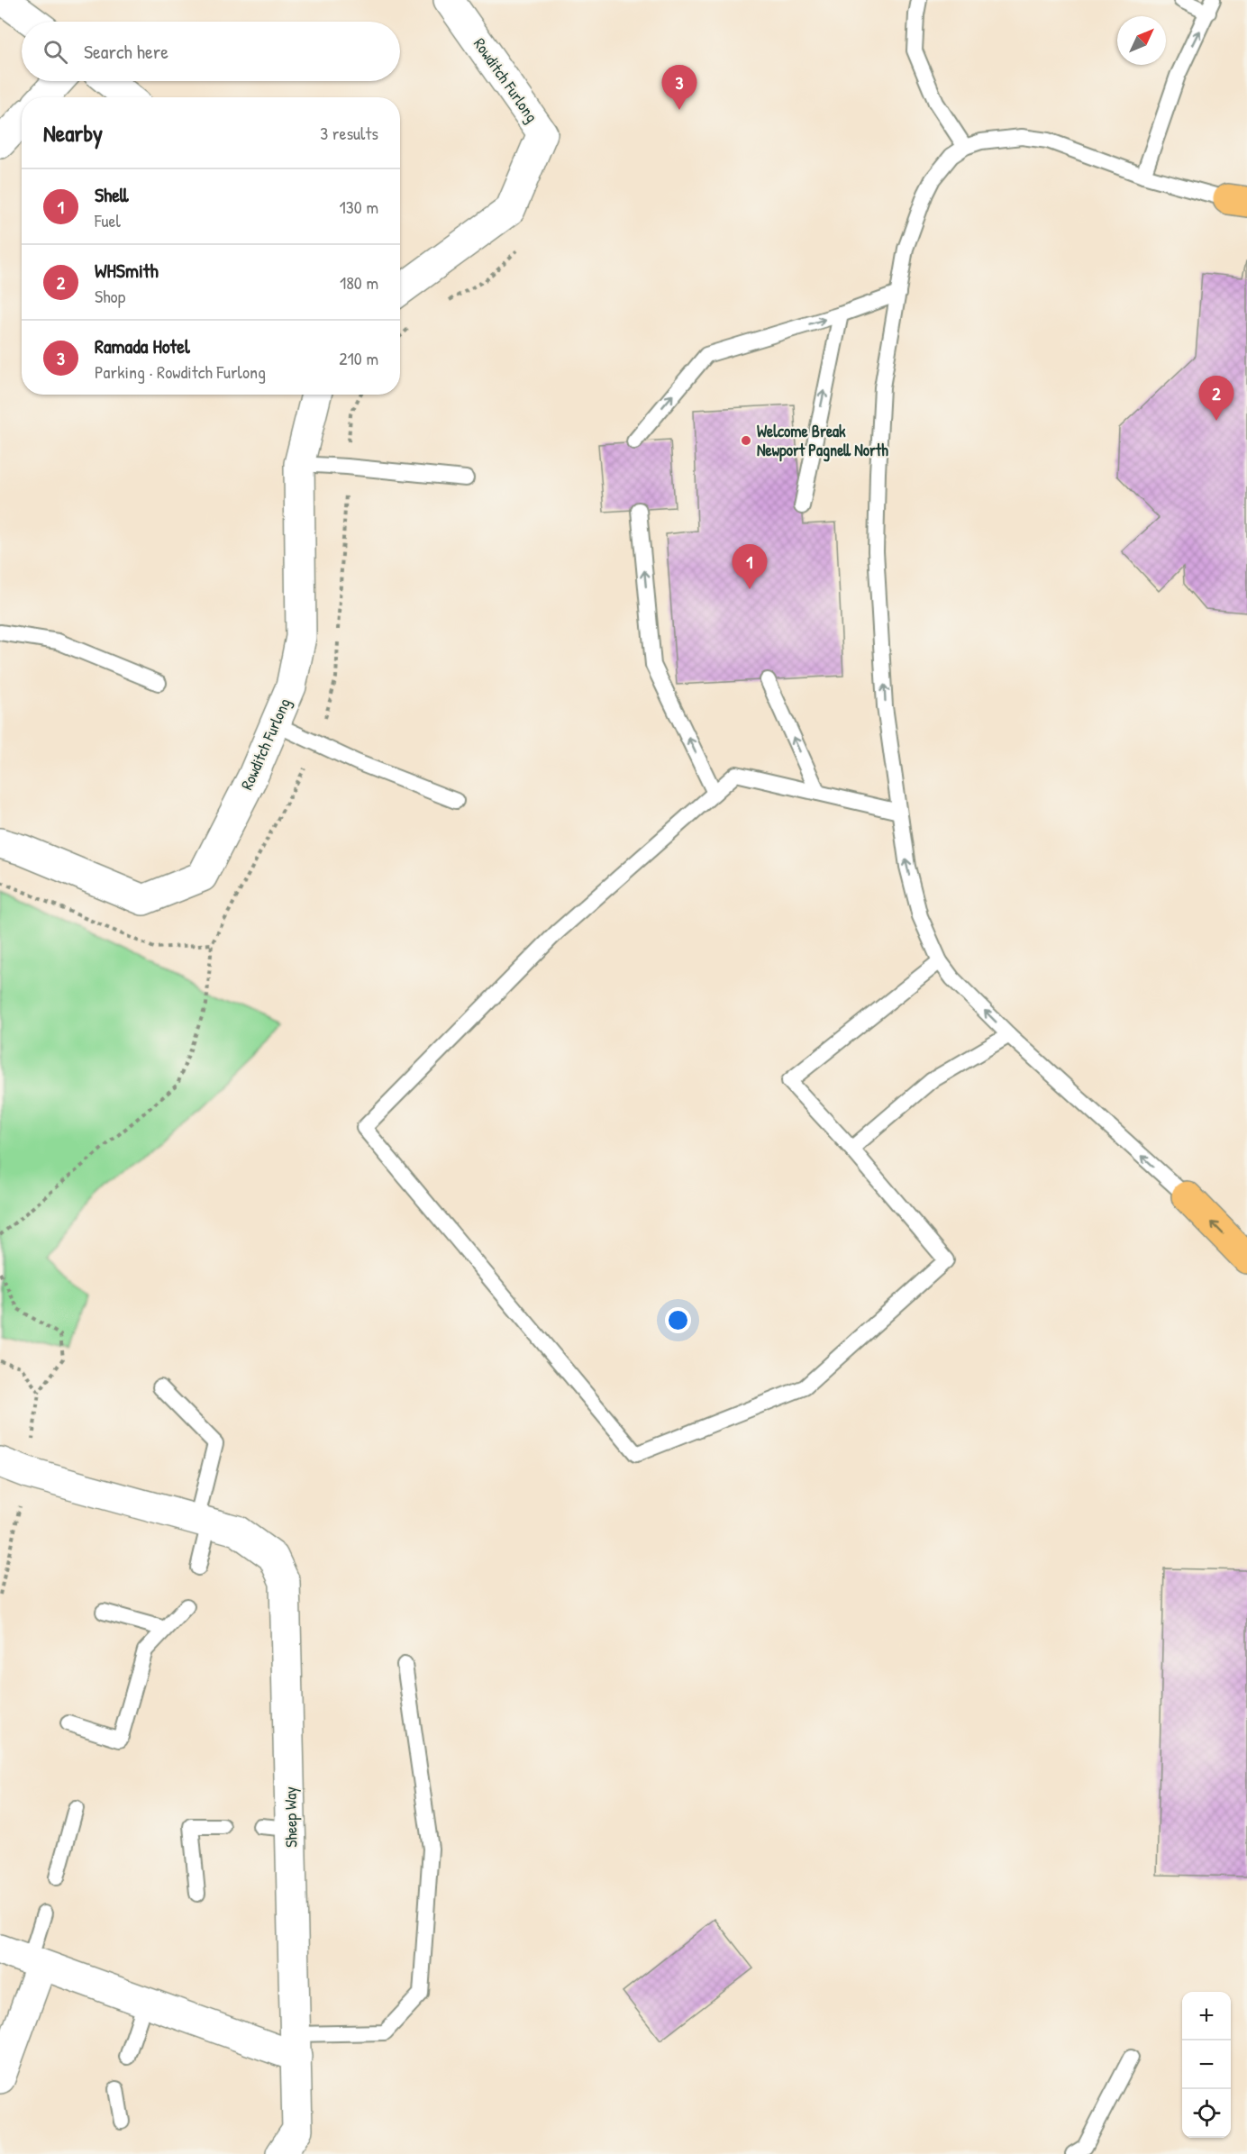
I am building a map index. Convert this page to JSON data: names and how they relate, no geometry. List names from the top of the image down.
{
  "streets": {
    "street": ["Rowditch Furlong", "Sheep Way"]
  },
  "places": ["Welcome Break Newport Pagnell North"],
  "north": "top right",
  "page": {
    "search": "Search here",
    "pins": ["3", "2", "1"],
    "heading": ["Nearby", "3 results"],
    "list": [
      {
        "mark": "1",
        "name": "Shell",
        "note": "Fuel",
        "value": "130 m"
      },
      {
        "mark": "2",
        "name": "WHSmith",
        "note": "Shop",
        "value": "180 m"
      },
      {
        "mark": "3",
        "name": "Ramada Hotel",
        "note": "Parking · Rowditch Furlong",
        "value": "210 m"
      }
    ],
    "map_buttons": ["+", "−"]
  }
}
